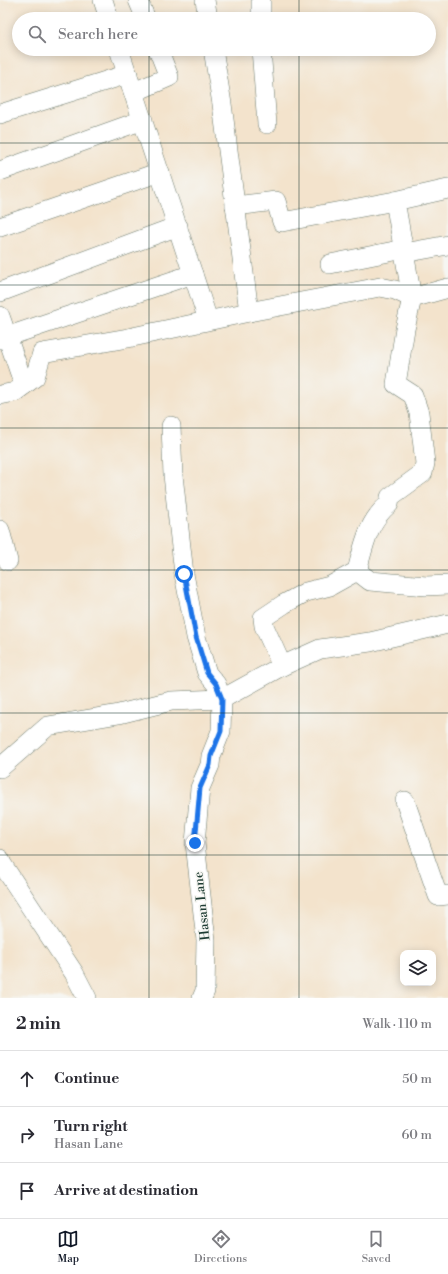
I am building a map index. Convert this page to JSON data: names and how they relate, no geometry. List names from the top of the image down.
{
  "streets": {
    "street": ["Hasan Lane"]
  },
  "page": {
    "search": "Search here",
    "heading": ["2 min", "Walk · 110 m"],
    "list": [
      ["Continue", "50 m"],
      ["Turn right", "Hasan Lane", "60 m"],
      "Arrive at destination"
    ],
    "nav": ["Map", "Directions", "Saved"]
  }
}
